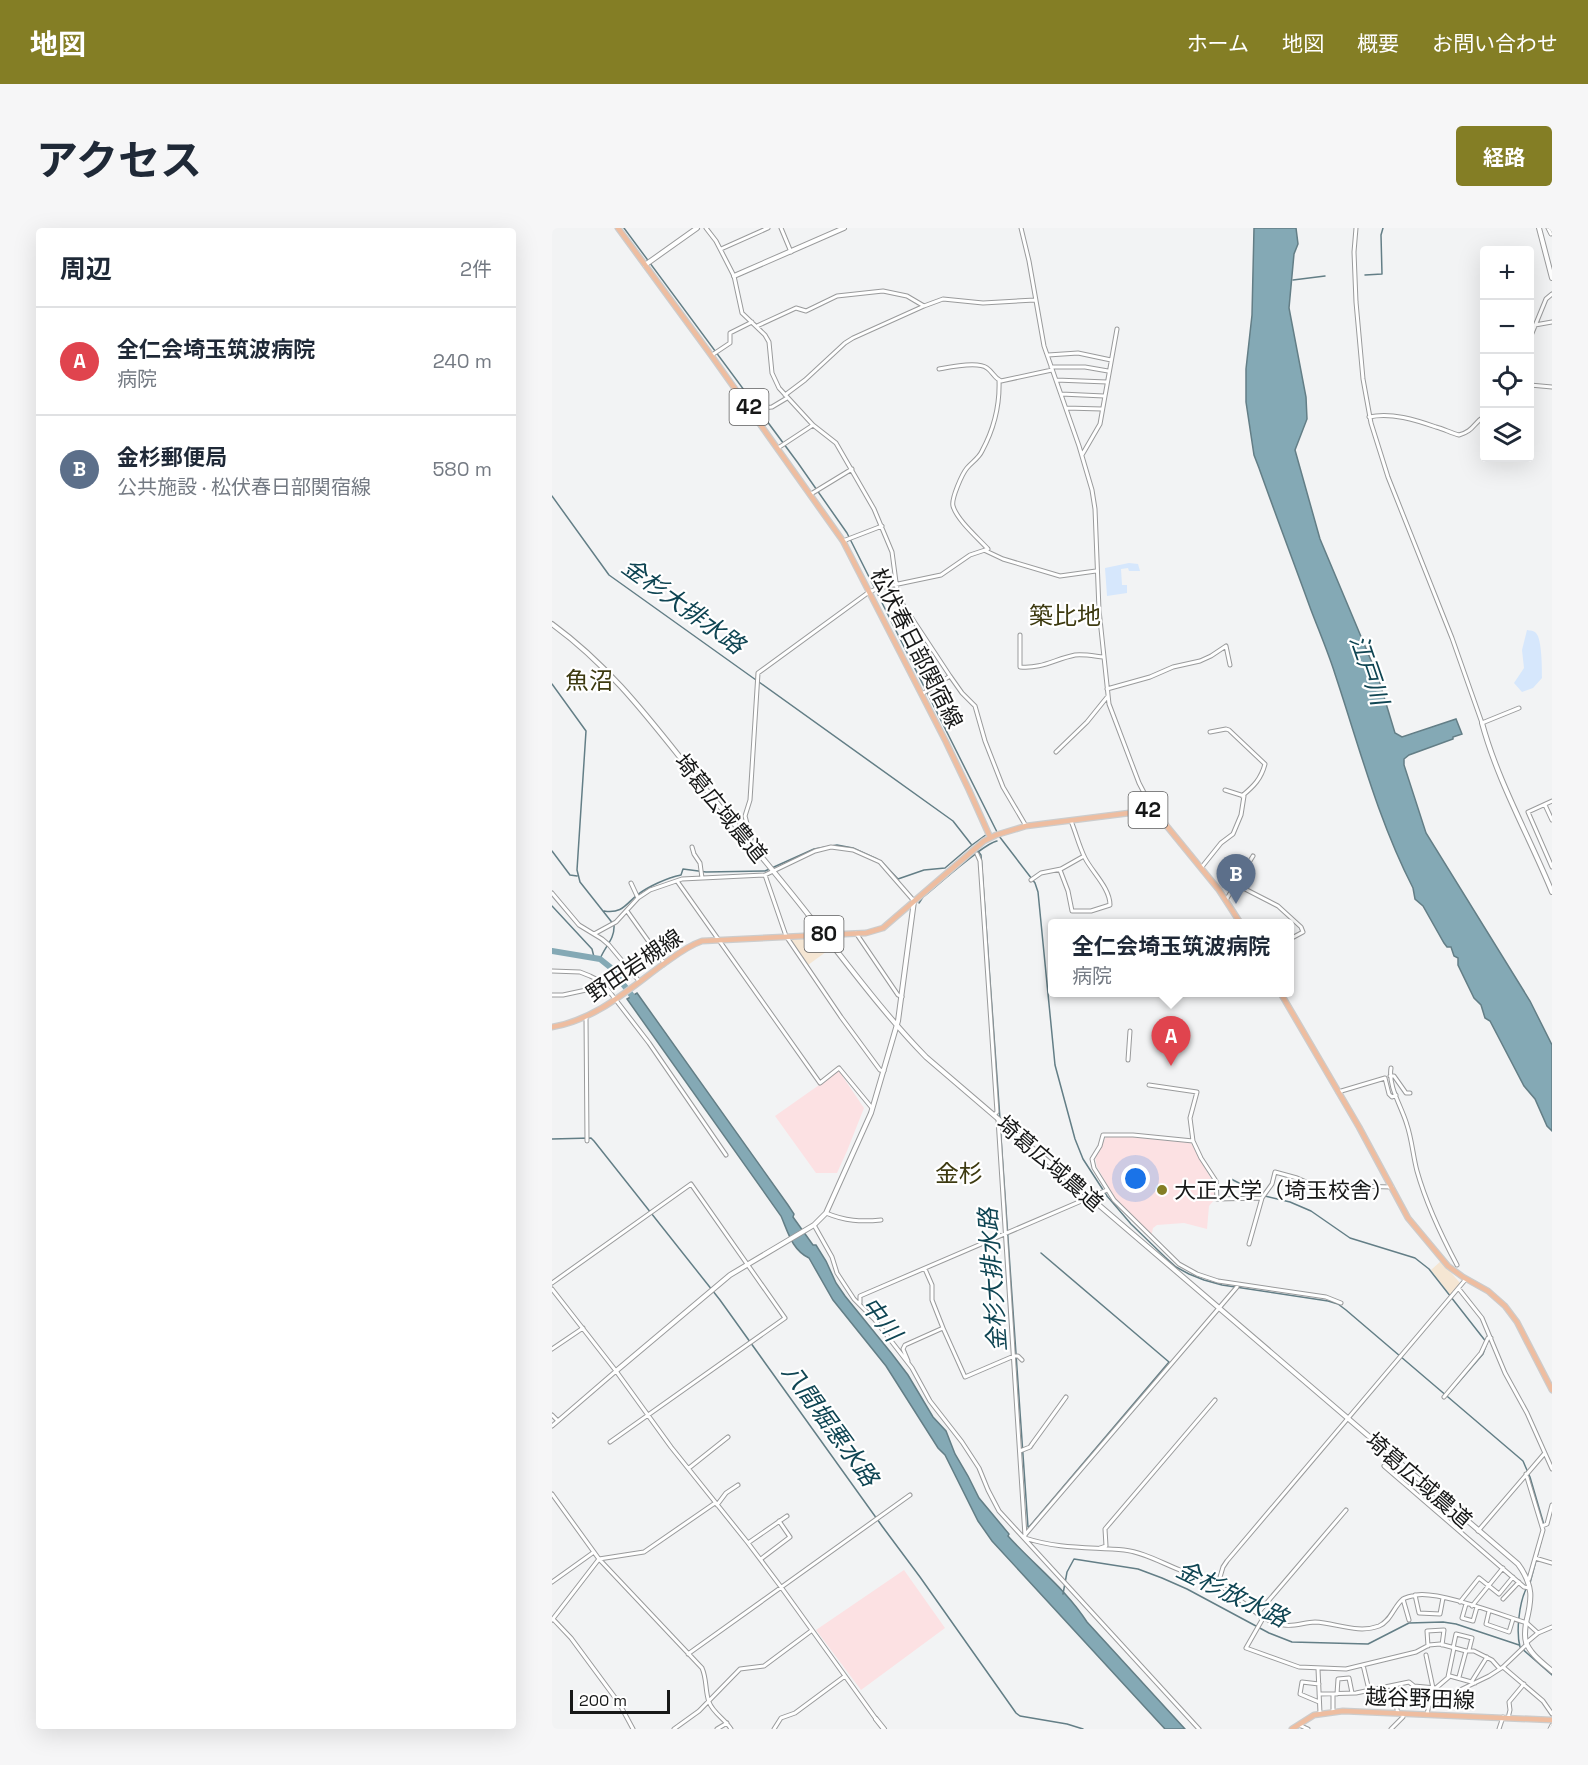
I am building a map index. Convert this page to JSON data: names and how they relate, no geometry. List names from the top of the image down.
{
  "streets": {
    "main road": [
      "42",
      "松伏春日部関宿線",
      "80",
      "野田岩槻線",
      "越谷野田線"
    ],
    "street": ["埼葛広域農道"]
  },
  "crossings": [
    ["42", "松伏春日部関宿線"],
    ["42", "野田岩槻線"],
    ["松伏春日部関宿線", "野田岩槻線"],
    ["埼葛広域農道", "野田岩槻線"]
  ],
  "districts": ["築比地", "魚沼", "金杉"],
  "water": [
    "金杉大排水路",
    "江戸川",
    "中川",
    "八間堀悪水路",
    "金杉放水路"
  ],
  "places": ["大正大学（埼玉校舎）"],
  "scale_bar": "200 m",
  "page": {
    "header": "地図",
    "nav": [
      "ホーム",
      "地図",
      "概要",
      "お問い合わせ"
    ],
    "title": "アクセス",
    "buttons": "経路",
    "heading": ["周辺", "2件"],
    "map_buttons": ["+", "−"],
    "list": [
      {
        "mark": "A",
        "name": "全仁会埼玉筑波病院",
        "note": "病院",
        "value": "240 m"
      },
      {
        "mark": "B",
        "name": "金杉郵便局",
        "note": "公共施設 · 松伏春日部関宿線",
        "value": "580 m"
      }
    ],
    "pins": ["B", "A"],
    "popup": ["全仁会埼玉筑波病院", "病院"],
    "scale": "200 m"
  }
}
